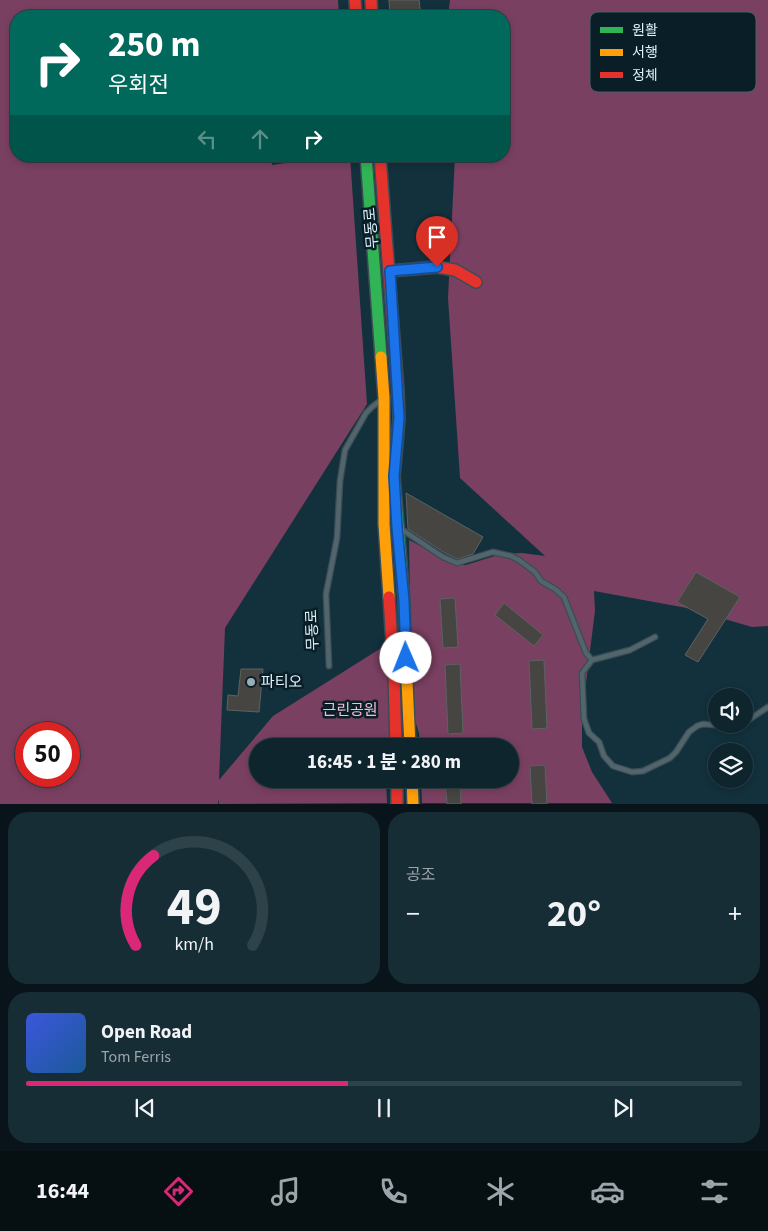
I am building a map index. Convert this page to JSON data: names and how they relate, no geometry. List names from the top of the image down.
{
  "streets": {
    "main road": ["무동로"]
  },
  "parks": ["근린공원"],
  "places": ["파티오"],
  "legend": ["원활", "서행", "정체"],
  "page": {
    "turn": ["250 m", "우회전"],
    "limit": "50",
    "trip": "16:45 · 1 분 · 280 m",
    "tile": "공조",
    "heat": ["−", "20°", "+"],
    "song": ["Open Road", "Tom Ferris"],
    "tabs": "16:44",
    "gauge": ["49", "km/h"]
  }
}
